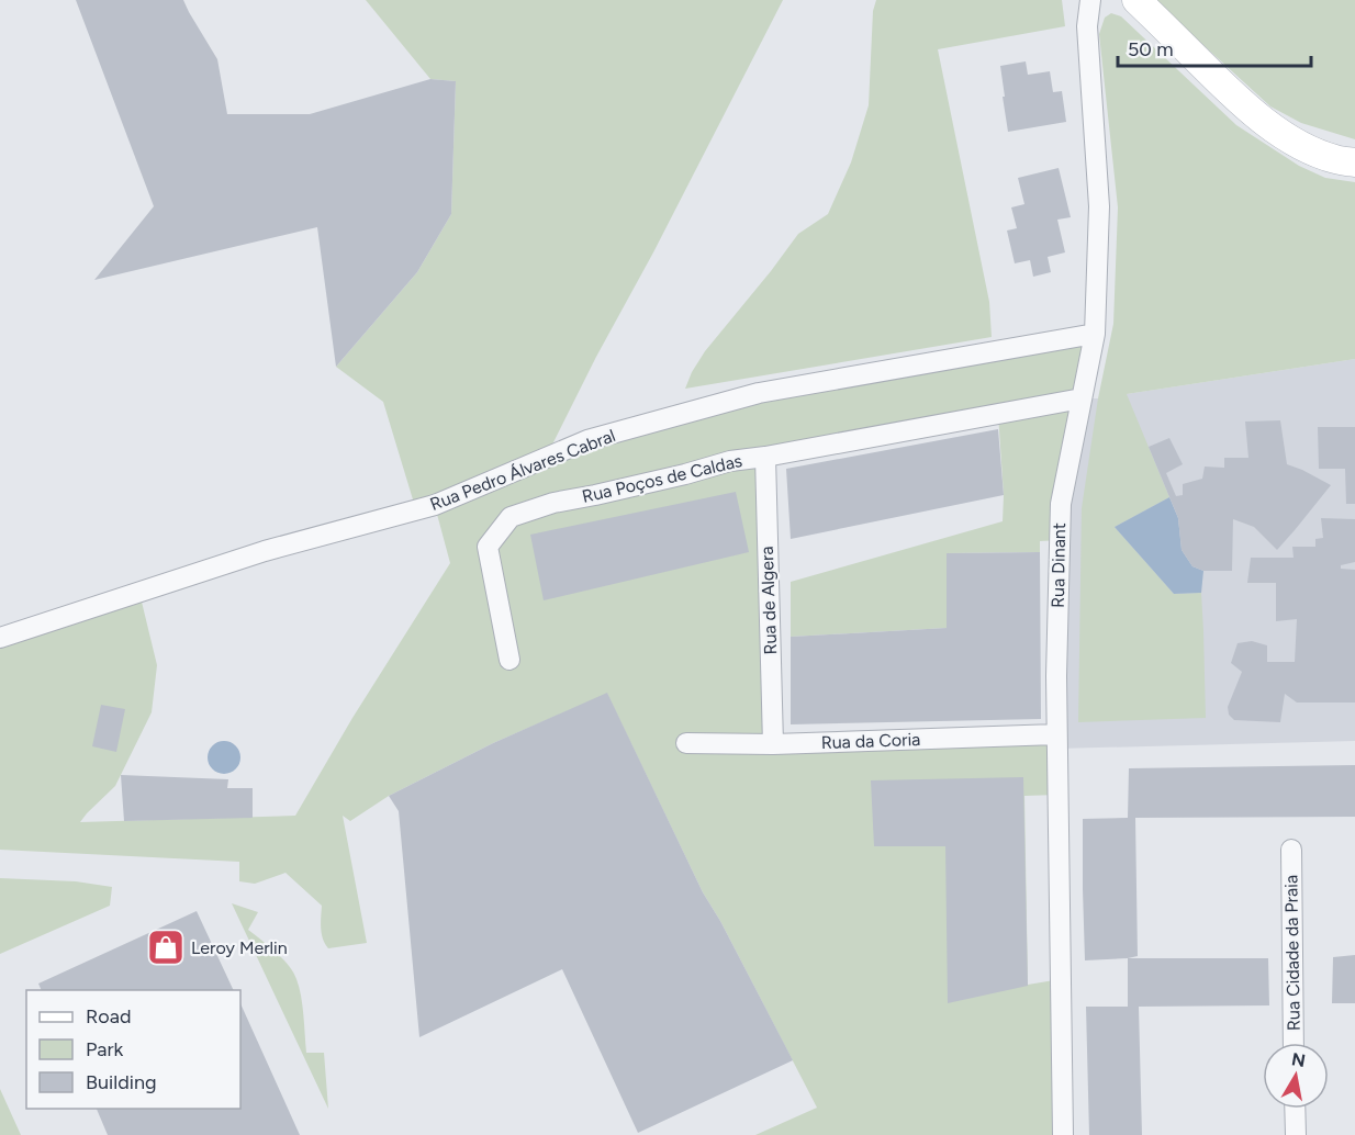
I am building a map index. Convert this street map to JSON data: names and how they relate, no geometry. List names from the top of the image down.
{
  "streets": {
    "street": [
      "Rua Pedro Álvares Cabral",
      "Rua Poços de Caldas",
      "Rua Dinant",
      "Rua de Algera",
      "Rua da Coria",
      "Rua Cidade da Praia"
    ]
  },
  "crossings": [
    ["Rua Pedro Álvares Cabral", "Rua Dinant"],
    ["Rua Poços de Caldas", "Rua Dinant"],
    ["Rua Poços de Caldas", "Rua de Algera"],
    ["Rua Dinant", "Rua da Coria"],
    ["Rua de Algera", "Rua da Coria"]
  ],
  "places": {
    "shop": ["Leroy Merlin"]
  },
  "legend": ["Road", "Park", "Building"],
  "scale_bar": "50 m",
  "north": "top"
}
